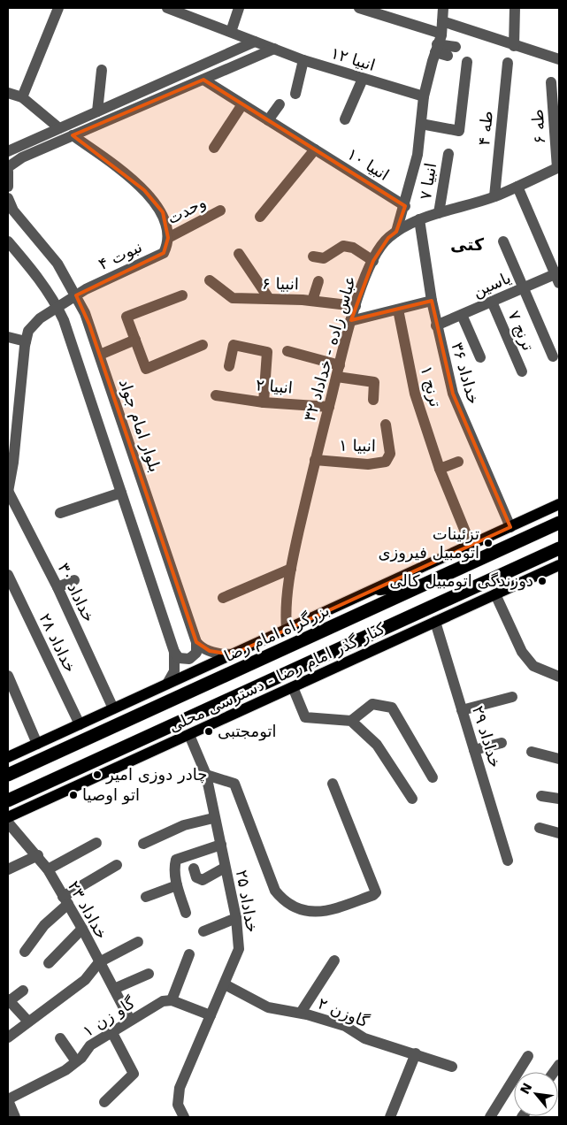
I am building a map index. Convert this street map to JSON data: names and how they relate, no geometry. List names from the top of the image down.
{
  "streets": {
    "highway": ["بزرگراه امام رضا"],
    "main road": ["کنار گذر امام رضا - دسترسی محلی"],
    "street": [
      "انبیا ۱۲",
      "طه ۶",
      "طه ۴",
      "انبیا ۱۰",
      "انبیا ۷",
      "وحدت",
      "نبوت ۴",
      "انبیا ۶",
      "یاسین",
      "ترنج ۷",
      "عباس زاده - خداداد ۳۲",
      "خداداد ۳۶",
      "انبیا ۲",
      "ترنج ۱",
      "بلوار امام جواد",
      "انبیا ۱",
      "خداداد ۳۰",
      "خداداد ۲۸",
      "خداداد ۲۹",
      "خداداد ۲۵",
      "خداداد ۲۳",
      "گاوزن ۲",
      "گاو زن ۱"
    ]
  },
  "crossings": [
    ["طه ۶", "عباس زاده - خداداد ۳۲"],
    ["طه ۴", "عباس زاده - خداداد ۳۲"],
    ["انبیا ۷", "عباس زاده - خداداد ۳۲"],
    ["وحدت", "نبوت ۴"],
    ["نبوت ۴", "بلوار امام جواد"],
    ["انبیا ۶", "عباس زاده - خداداد ۳۲"],
    ["یاسین", "ترنج ۷"],
    ["یاسین", "خداداد ۳۶"],
    ["عباس زاده - خداداد ۳۲", "خداداد ۳۶"],
    ["عباس زاده - خداداد ۳۲", "انبیا ۲"],
    ["عباس زاده - خداداد ۳۲", "انبیا ۱"],
    ["کنار گذر امام رضا - دسترسی محلی", "خداداد ۲۹"],
    ["کنار گذر امام رضا - دسترسی محلی", "خداداد ۲۵"],
    ["خداداد ۲۵", "گاوزن ۲"],
    ["خداداد ۲۳", "گاو زن ۱"]
  ],
  "districts": ["کتی"],
  "places": [
    "تزئینات اتومبیل فیروزی",
    "دوزندگی اتومبیل کالی",
    "اتومجتبی",
    "چادر دوزی امیر",
    "اتو اوصیا"
  ],
  "north": "top left"
}
